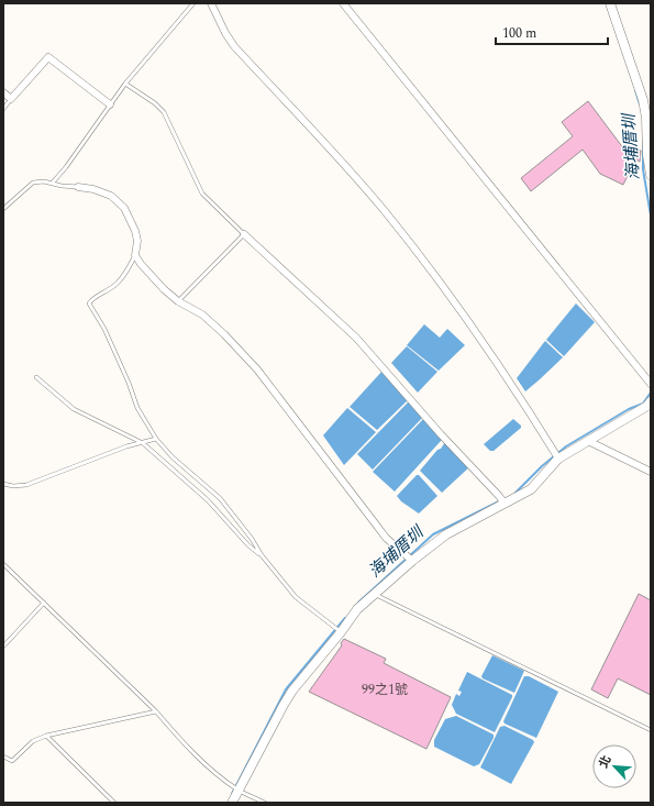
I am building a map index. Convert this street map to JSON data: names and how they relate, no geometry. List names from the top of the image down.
{
  "water": ["海埔厝圳"],
  "house_numbers": ["99之1號"],
  "scale_bar": "100 m",
  "north": "top left"
}
